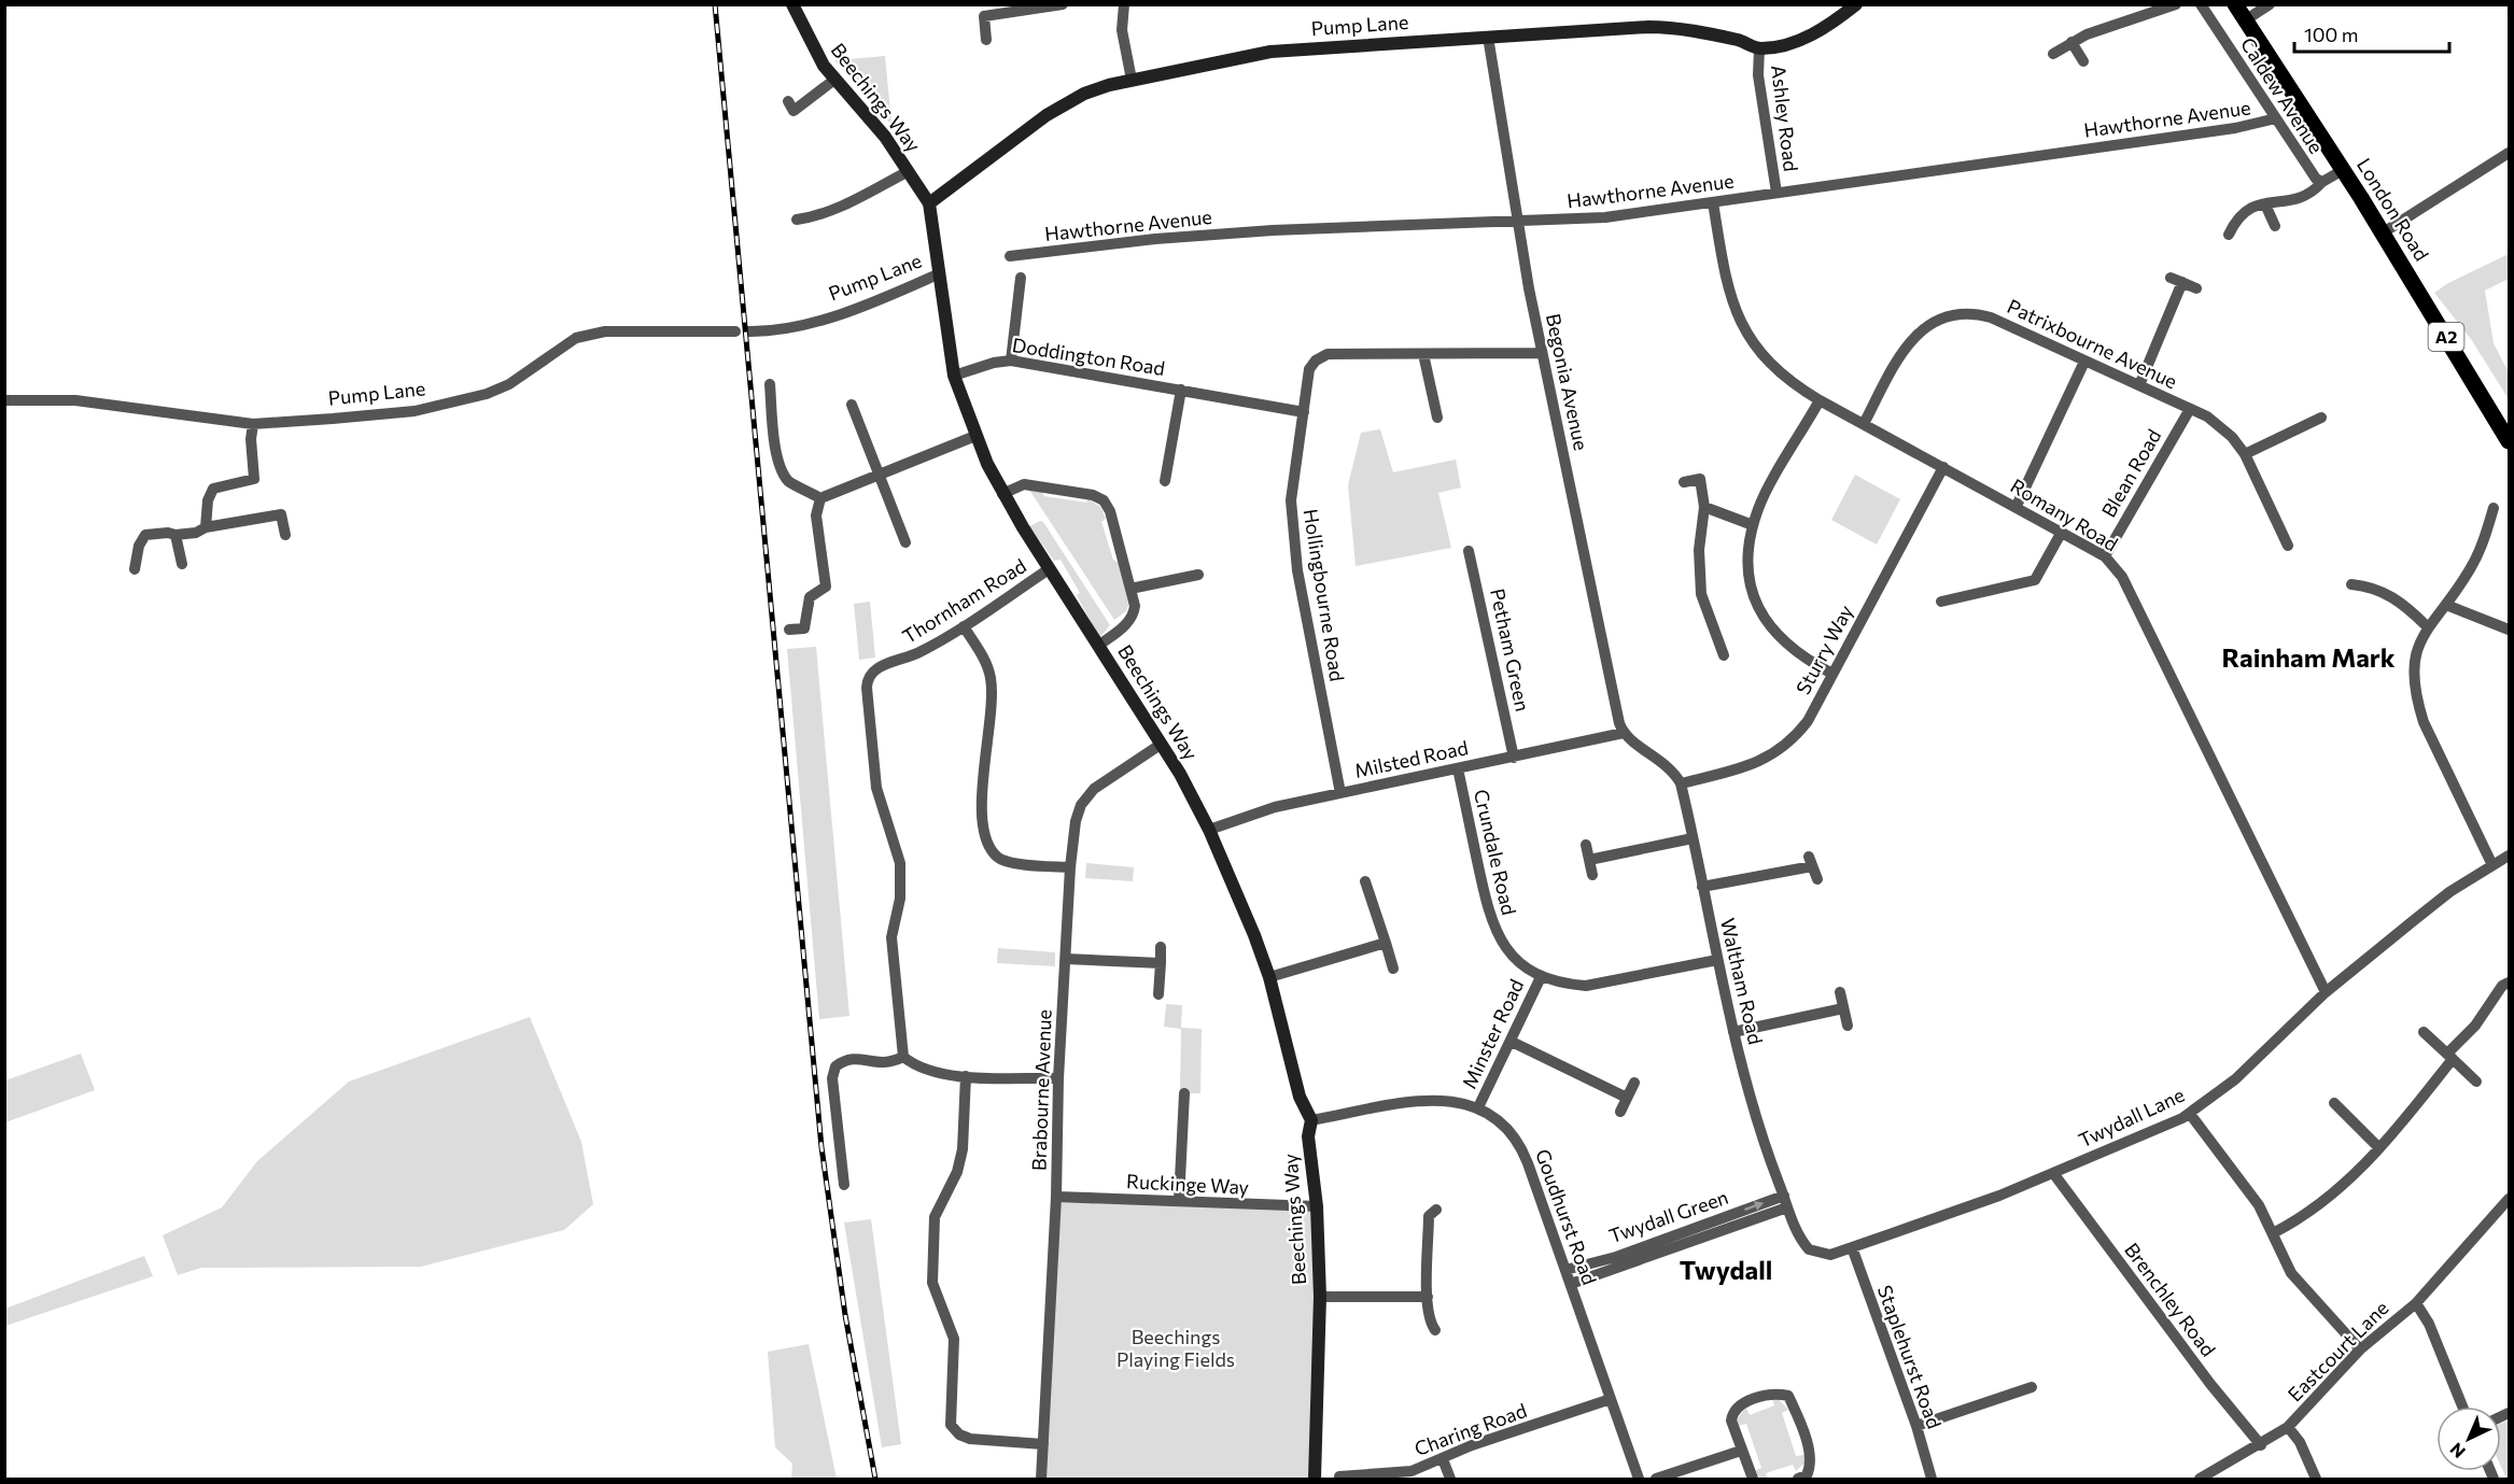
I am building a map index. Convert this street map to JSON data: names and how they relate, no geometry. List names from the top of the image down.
{
  "streets": {
    "main road": ["London Road", "A2"],
    "street": [
      "Pump Lane",
      "Caldew Avenue",
      "Beechings Way",
      "Ashley Road",
      "Hawthorne Avenue",
      "Patrixbourne Avenue",
      "Doddington Road",
      "Begonia Avenue",
      "Blean Road",
      "Romany Road",
      "Hollingbourne Road",
      "Thornham Road",
      "Petham Green",
      "Sturry Way",
      "Milsted Road",
      "Crundale Road",
      "Waltham Road",
      "Minster Road",
      "Brabourne Avenue",
      "Twydall Lane",
      "Ruckinge Way",
      "Goudhurst Road",
      "Twydall Green",
      "Brenchley Road",
      "Eastcourt Lane",
      "Staplehurst Road",
      "Charing Road"
    ]
  },
  "crossings": [
    ["Pump Lane", "Beechings Way"],
    ["Pump Lane", "Ashley Road"],
    ["Pump Lane", "Begonia Avenue"],
    ["Caldew Avenue", "Hawthorne Avenue"],
    ["Caldew Avenue", "London Road"],
    ["Beechings Way", "Doddington Road"],
    ["Beechings Way", "Thornham Road"],
    ["Beechings Way", "Milsted Road"],
    ["Beechings Way", "Brabourne Avenue"],
    ["Beechings Way", "Ruckinge Way"],
    ["Beechings Way", "Goudhurst Road"],
    ["Ashley Road", "Hawthorne Avenue"],
    ["Hawthorne Avenue", "Doddington Road"],
    ["Hawthorne Avenue", "Begonia Avenue"],
    ["Hawthorne Avenue", "Romany Road"],
    ["Patrixbourne Avenue", "Blean Road"],
    ["Patrixbourne Avenue", "Romany Road"],
    ["Doddington Road", "Hollingbourne Road"],
    ["Begonia Avenue", "Hollingbourne Road"],
    ["Begonia Avenue", "Milsted Road"],
    ["Begonia Avenue", "Waltham Road"],
    ["Blean Road", "Romany Road"],
    ["Romany Road", "Sturry Way"],
    ["Romany Road", "Twydall Lane"],
    ["Hollingbourne Road", "Milsted Road"],
    ["Petham Green", "Milsted Road"],
    ["Sturry Way", "Waltham Road"],
    ["Milsted Road", "Crundale Road"],
    ["Milsted Road", "Waltham Road"],
    ["Crundale Road", "Waltham Road"],
    ["Crundale Road", "Minster Road"],
    ["Waltham Road", "Twydall Lane"],
    ["Waltham Road", "Twydall Green"],
    ["Minster Road", "Goudhurst Road"],
    ["Brabourne Avenue", "Ruckinge Way"],
    ["Twydall Lane", "Brenchley Road"],
    ["Twydall Lane", "Staplehurst Road"],
    ["Goudhurst Road", "Twydall Green"],
    ["Goudhurst Road", "Charing Road"],
    ["Brenchley Road", "Eastcourt Lane"]
  ],
  "districts": ["Rainham Mark", "Twydall"],
  "parks": ["Beechings Playing Fields"],
  "scale_bar": "100 m",
  "north": "bottom left"
}
